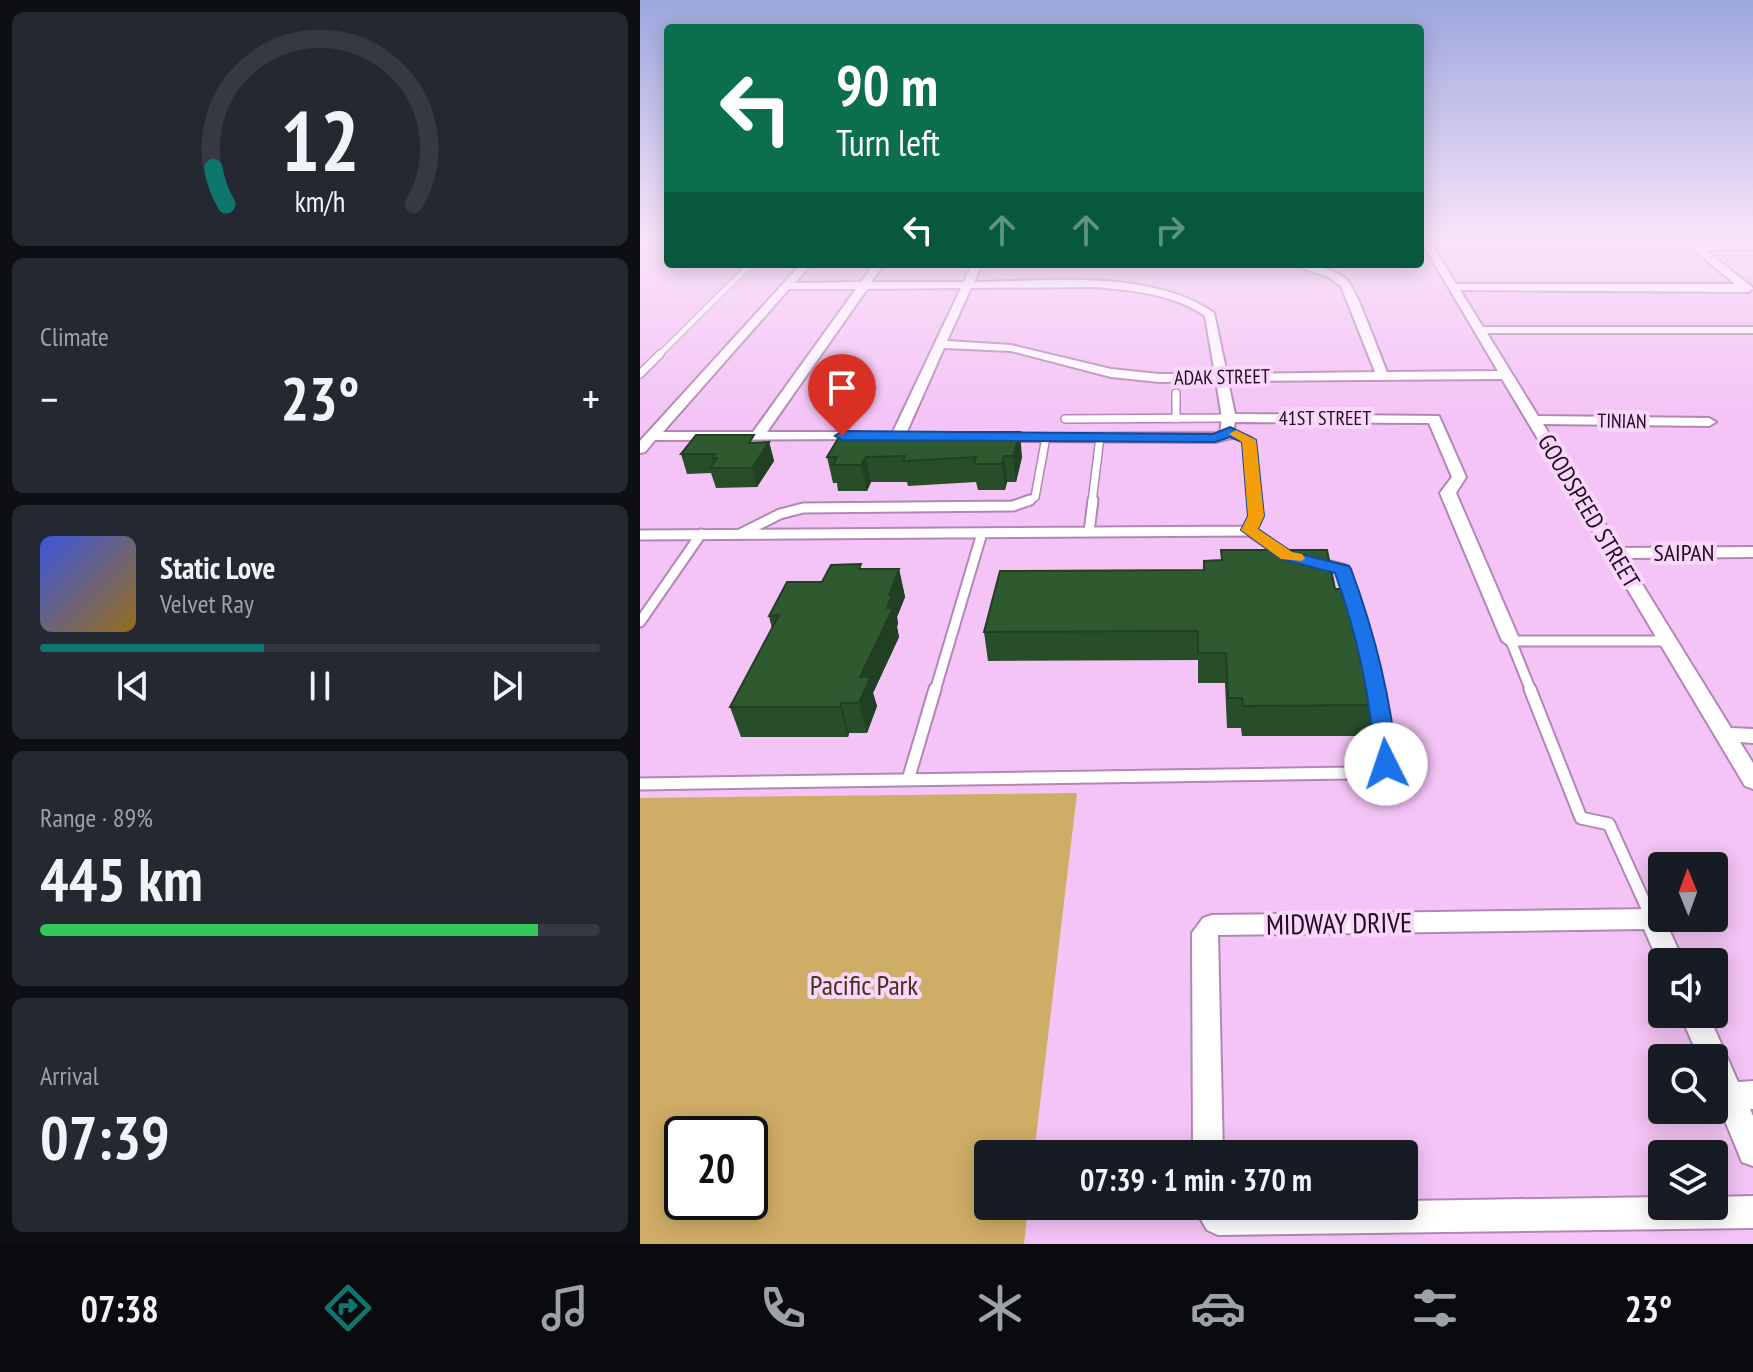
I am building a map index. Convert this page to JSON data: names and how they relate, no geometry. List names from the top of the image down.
{
  "streets": {
    "street": [
      "ADAK STREET",
      "41ST STREET",
      "TINIAN",
      "GOODSPEED STREET",
      "SAIPAN",
      "MIDWAY DRIVE"
    ]
  },
  "crossings": [
    ["ADAK STREET", "GOODSPEED STREET"],
    ["TINIAN", "GOODSPEED STREET"],
    ["GOODSPEED STREET", "SAIPAN"]
  ],
  "parks": ["Pacific Park"],
  "north": "top",
  "page": {
    "turn": ["90 m", "Turn left"],
    "tile": [
      "Climate",
      ["Range · 89%", "445 km"],
      ["Arrival", "07:39"]
    ],
    "heat": ["−", "23°", "+"],
    "song": ["Static Love", "Velvet Ray"],
    "limit": "20",
    "trip": "07:39 · 1 min · 370 m",
    "tabs": ["07:38", "23°"],
    "gauge": ["12", "km/h"]
  }
}
